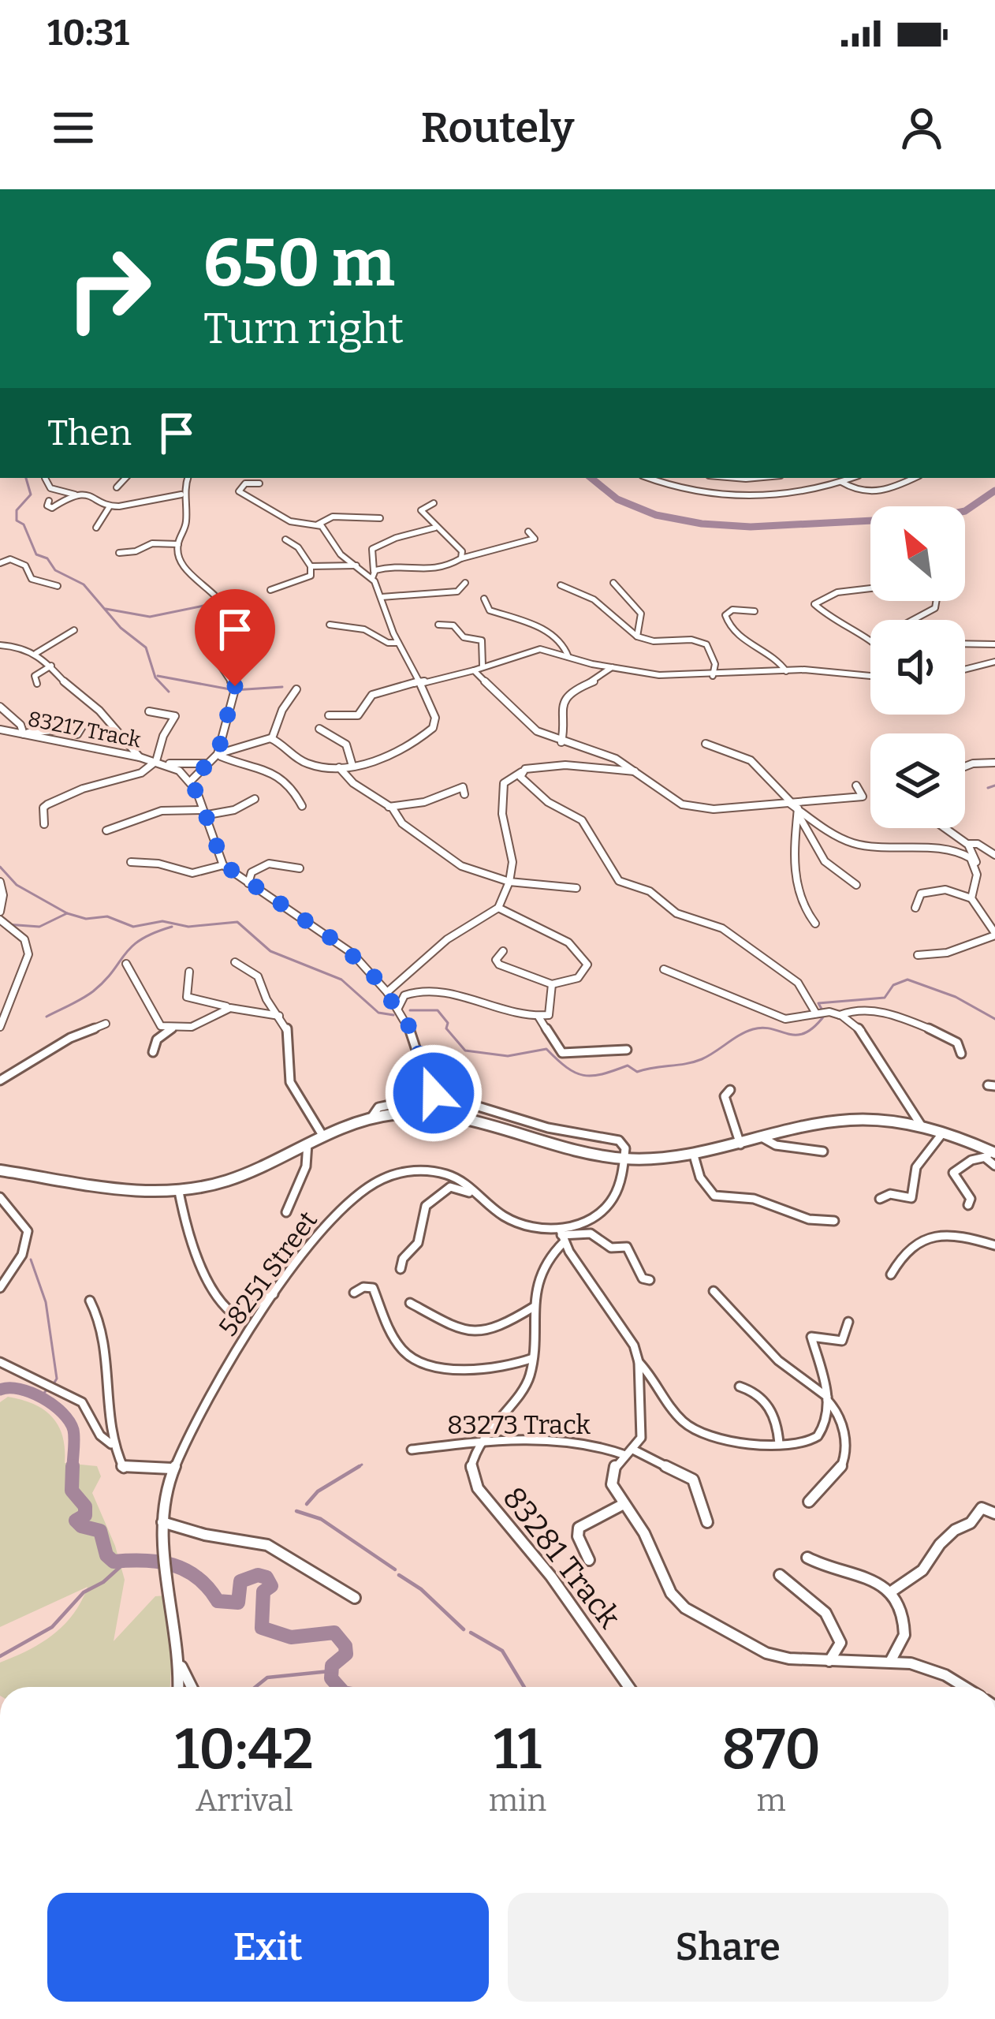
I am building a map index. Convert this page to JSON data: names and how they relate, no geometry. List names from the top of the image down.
{
  "streets": {
    "street": [
      "83217 Track",
      "58251 Street",
      "83273 Track",
      "83281 Track"
    ]
  },
  "crossings": [
    ["83273 Track", "83281 Track"]
  ],
  "north": "top left",
  "page": {
    "status": "10:31",
    "header": "Routely",
    "turn": ["650 m", "Turn right"],
    "then": "Then",
    "eta": [
      "10:42",
      "Arrival",
      "11",
      "min",
      "870",
      "m"
    ],
    "buttons": ["Exit", "Share"]
  }
}
